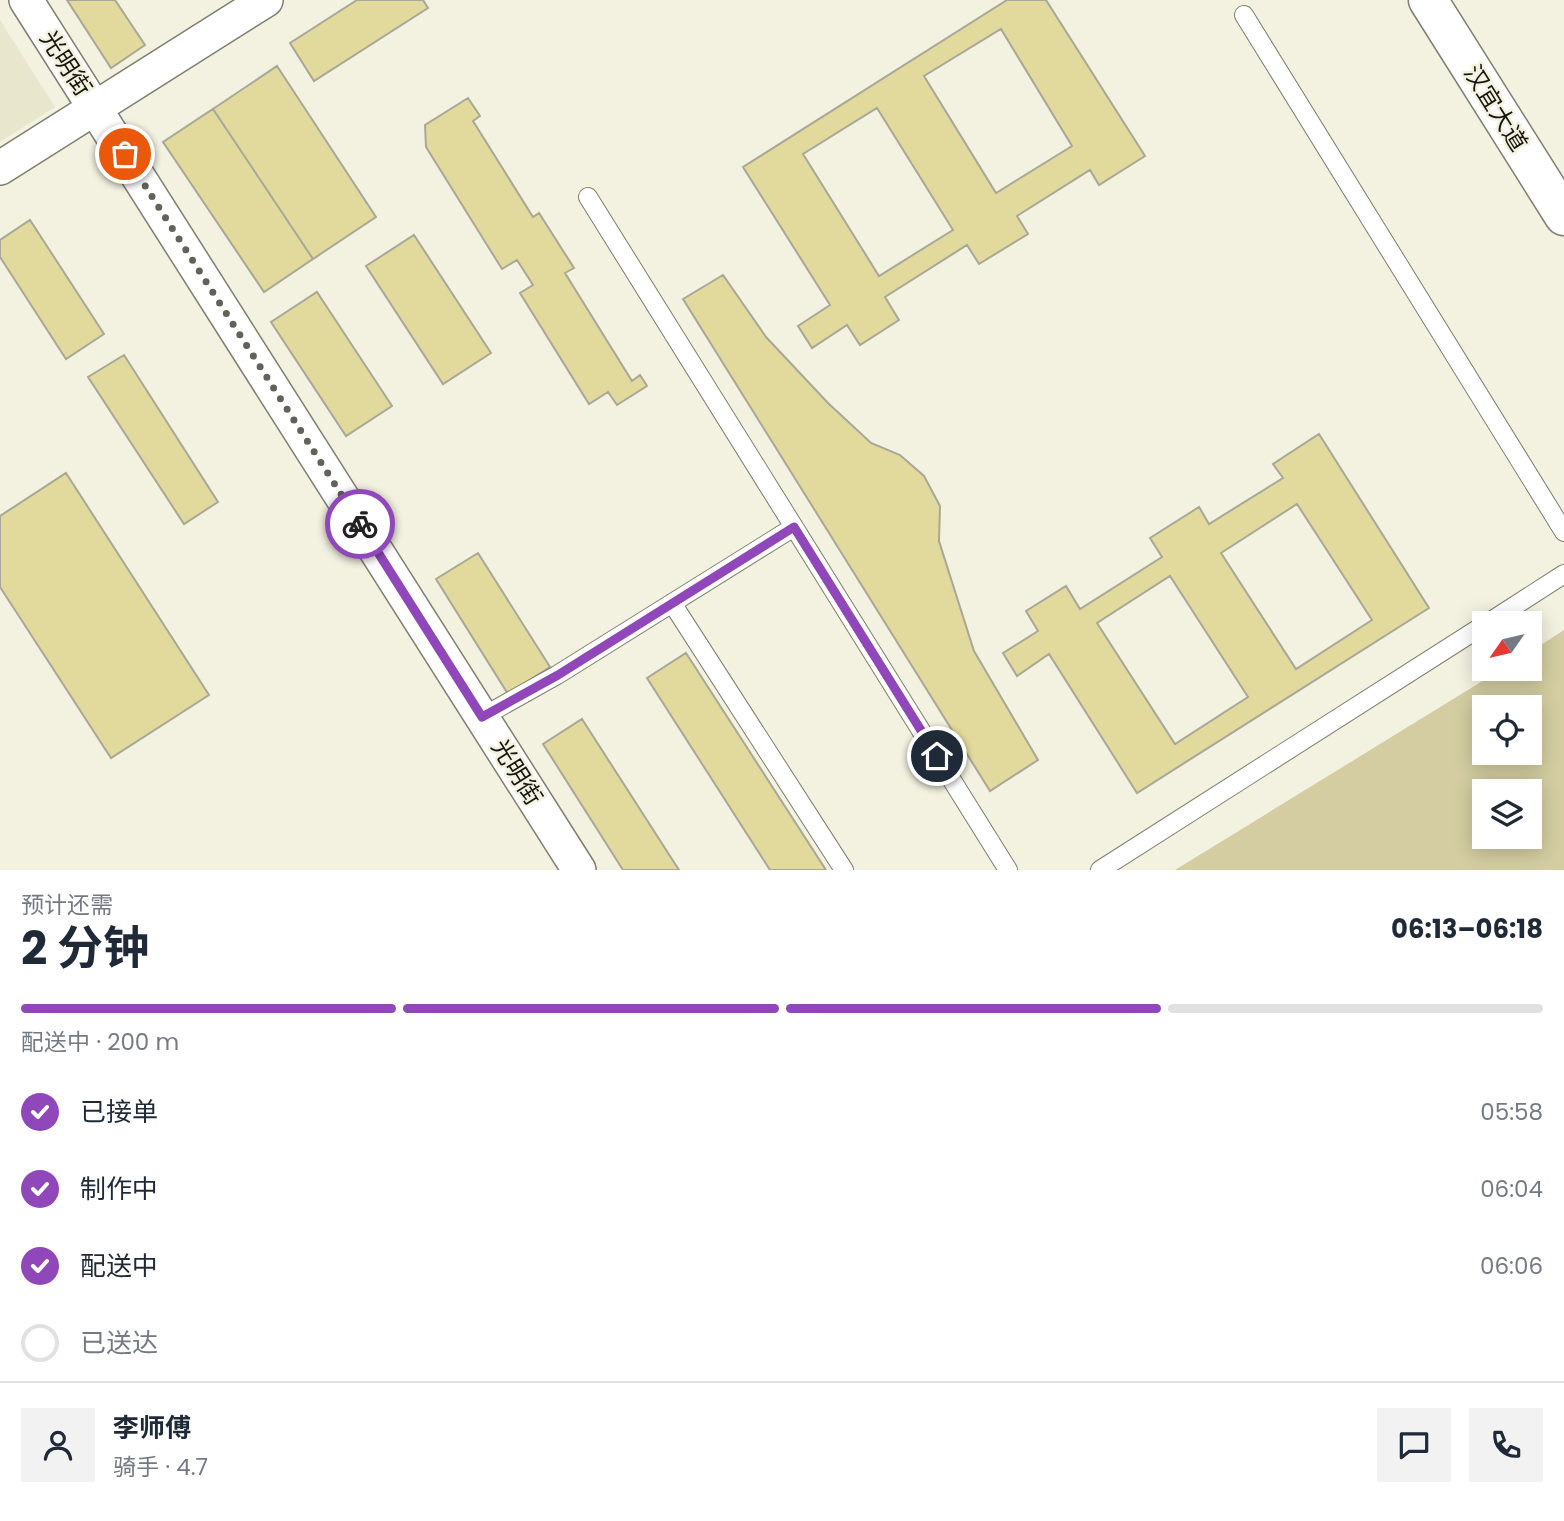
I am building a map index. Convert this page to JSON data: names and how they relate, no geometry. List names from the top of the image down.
{
  "streets": {
    "main road": ["汉宜大道"],
    "street": ["光明街"]
  },
  "north": "bottom left",
  "page": {
    "heading": ["2 分钟", "预计还需", "06:13–06:18"],
    "panel": ["李师傅", "骑手 · 4.7"],
    "bar": "配送中 · 200 m",
    "list": [
      ["已接单", "05:58"],
      ["制作中", "06:04"],
      ["配送中", "06:06"],
      "已送达"
    ]
  }
}
